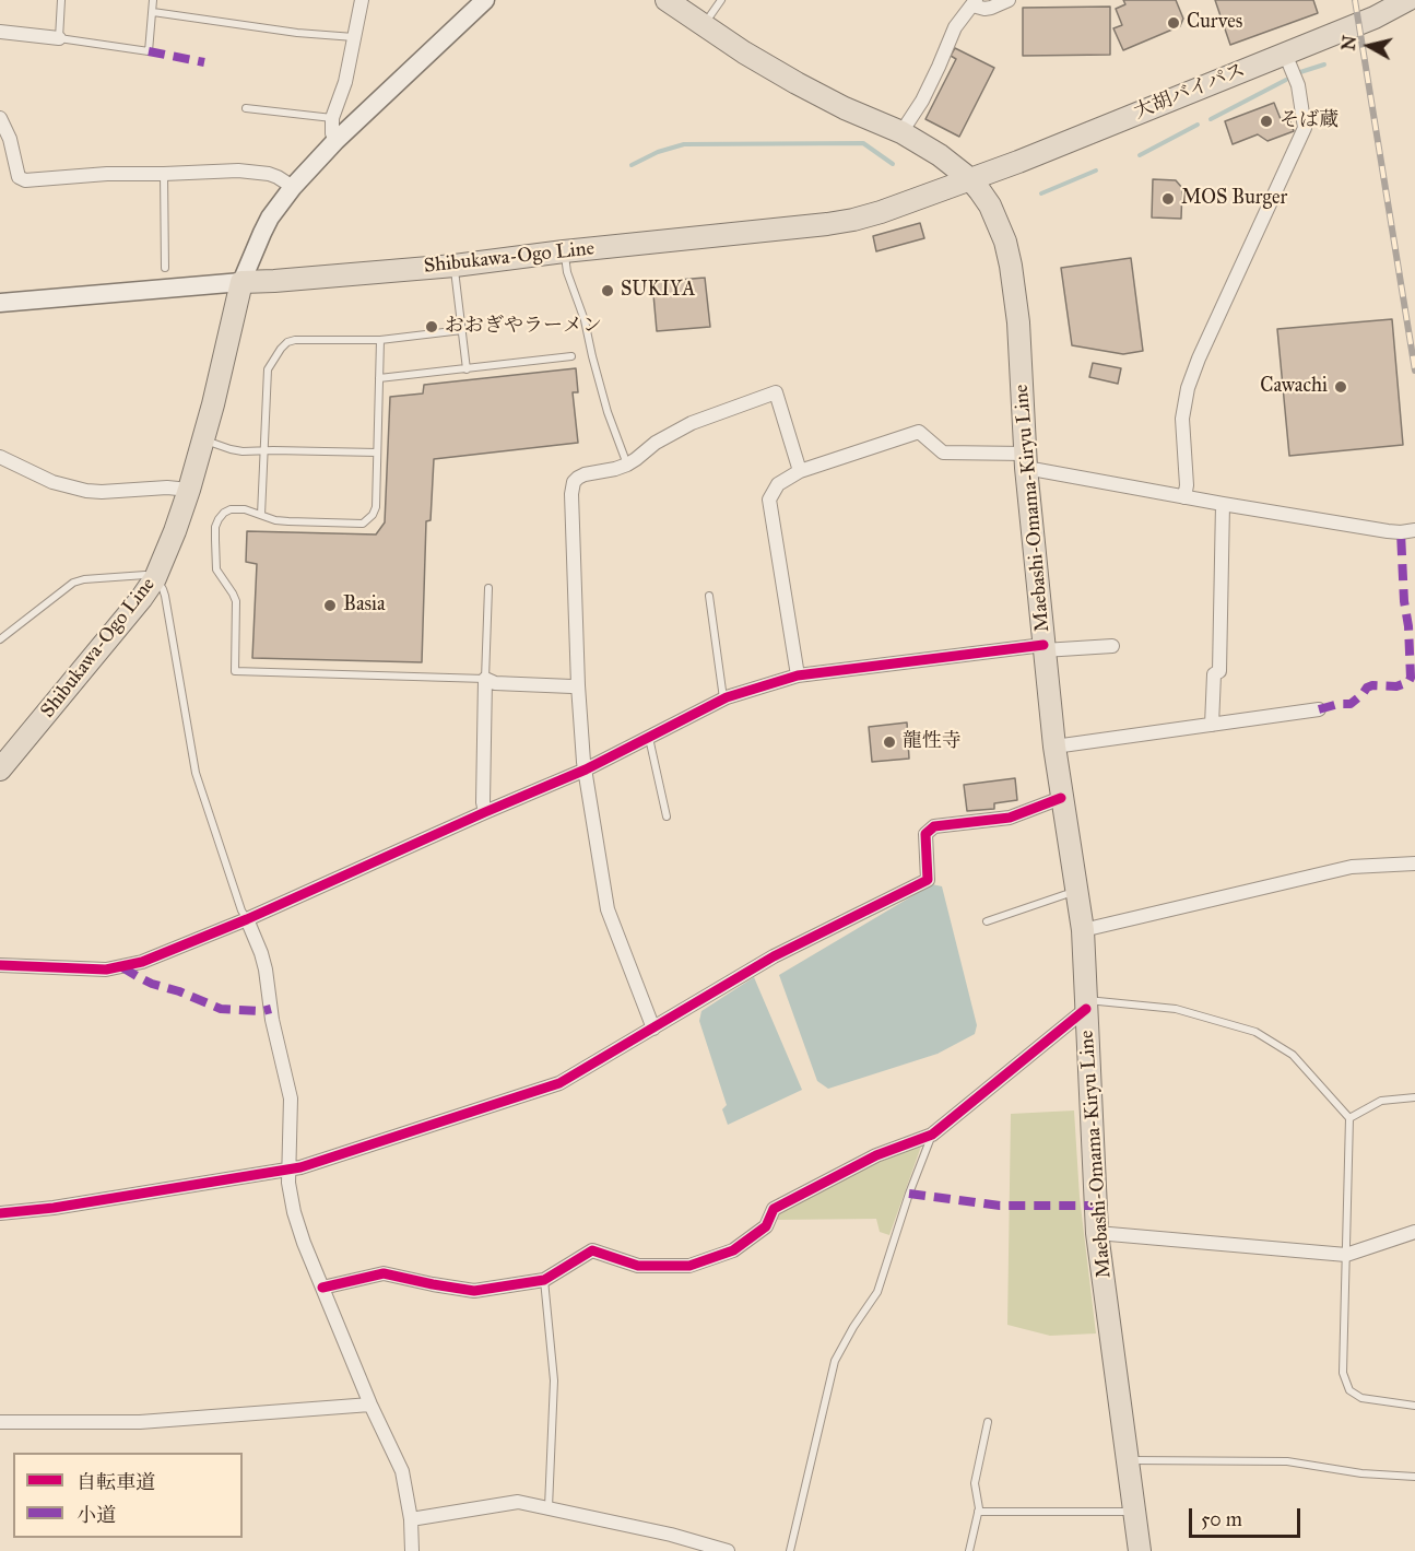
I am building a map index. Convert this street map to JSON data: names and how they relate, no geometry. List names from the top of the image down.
{
  "streets": {
    "main road": ["大胡バイパス", "Shibukawa-Ogo Line", "Maebashi-Omama-Kiryu Line"]
  },
  "crossings": [
    ["大胡バイパス", "Shibukawa-Ogo Line"],
    ["大胡バイパス", "Maebashi-Omama-Kiryu Line"],
    ["Shibukawa-Ogo Line", "Maebashi-Omama-Kiryu Line"]
  ],
  "places": [
    "Curves",
    "そば蔵",
    "MOS Burger",
    "SUKIYA",
    "おおぎやラーメン",
    "Cawachi",
    "Basia",
    "龍性寺"
  ],
  "legend": ["自転車道", "小道"],
  "scale_bar": "50 m",
  "north": "left"
}
